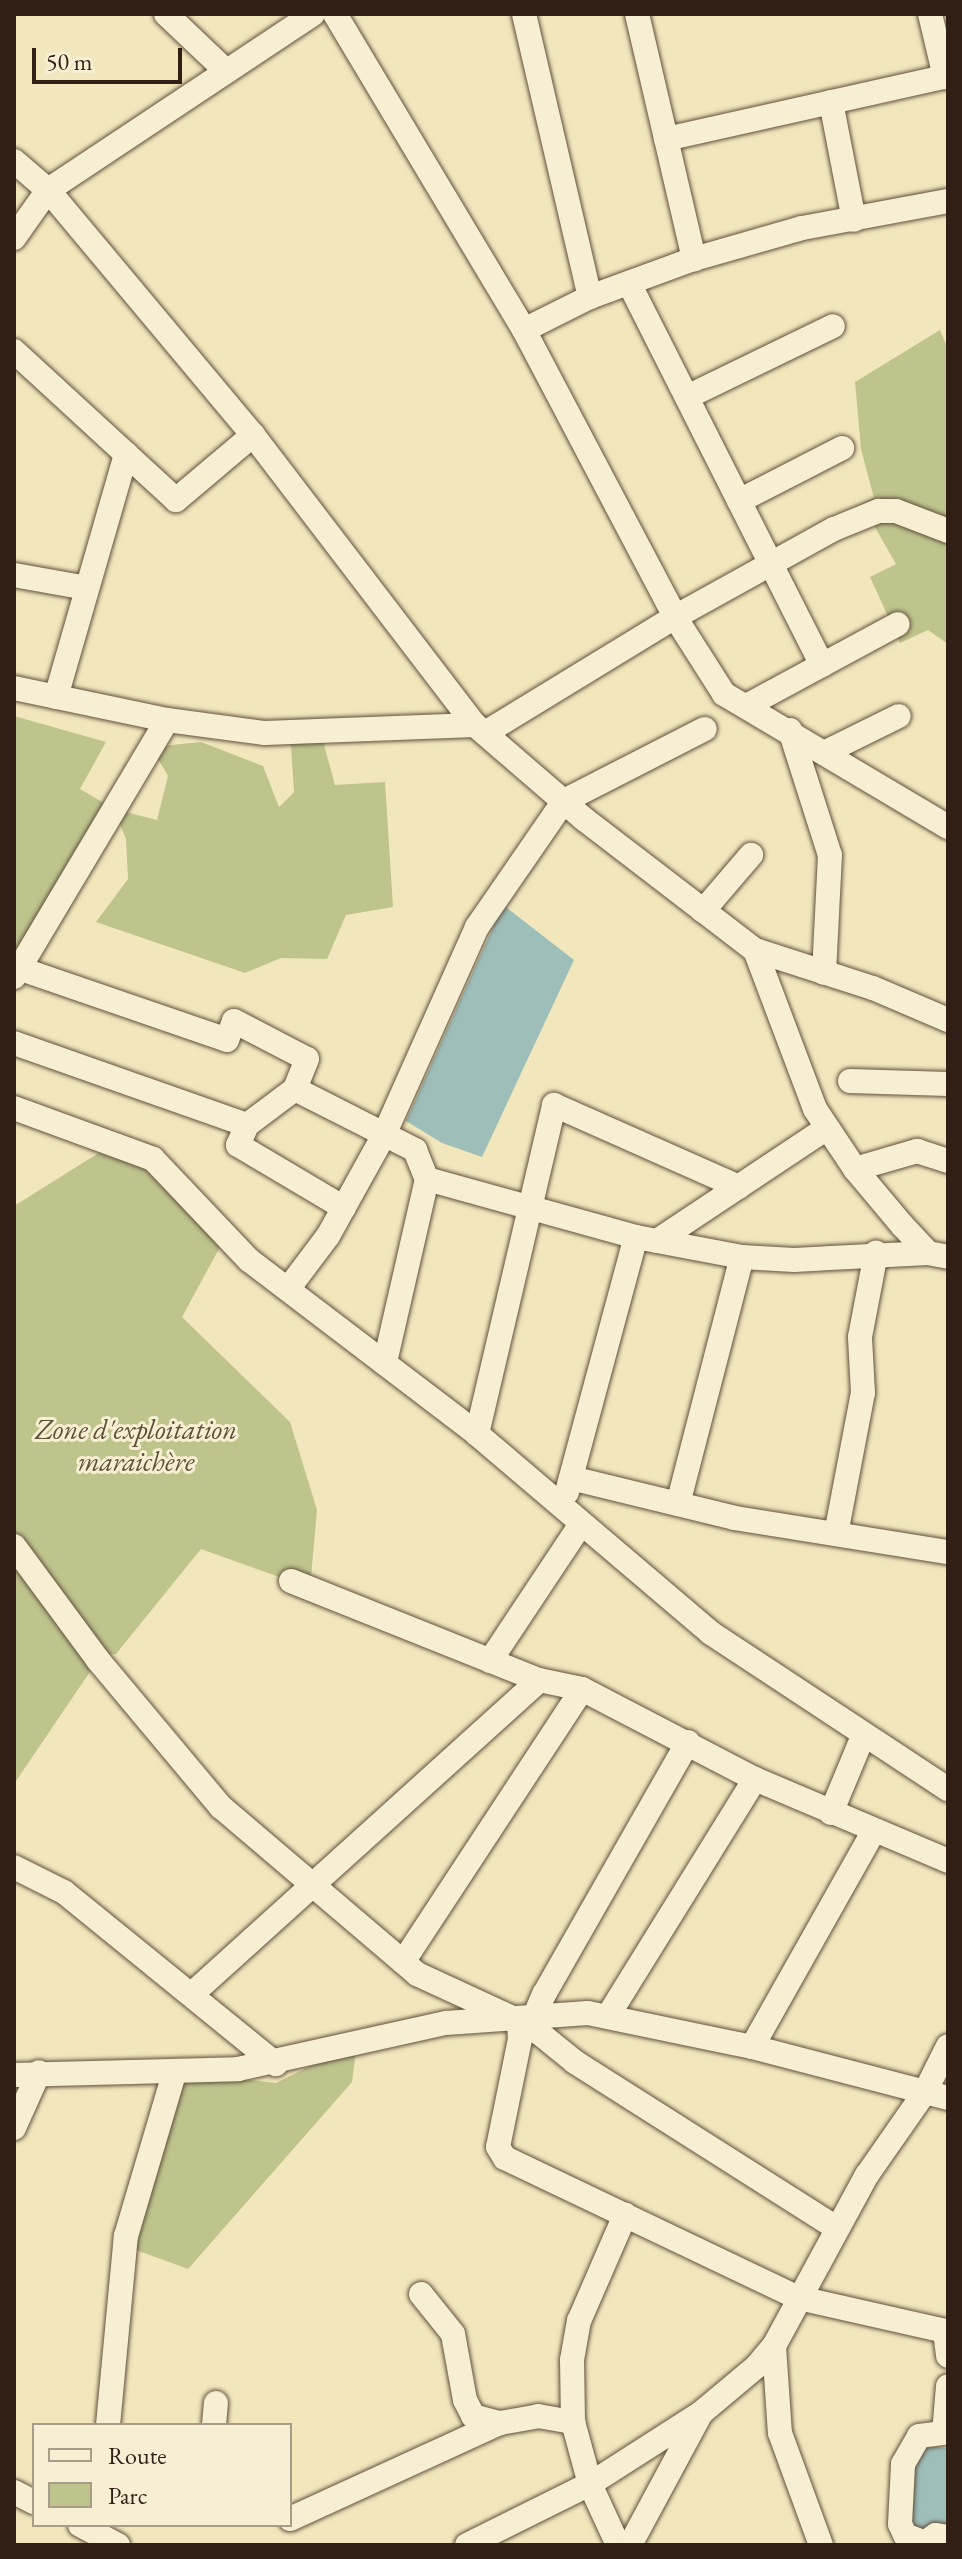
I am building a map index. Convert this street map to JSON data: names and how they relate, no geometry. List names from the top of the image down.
{
  "parks": ["Zone d'exploitation maraichère"],
  "legend": ["Route", "Parc"],
  "scale_bar": "50 m"
}
